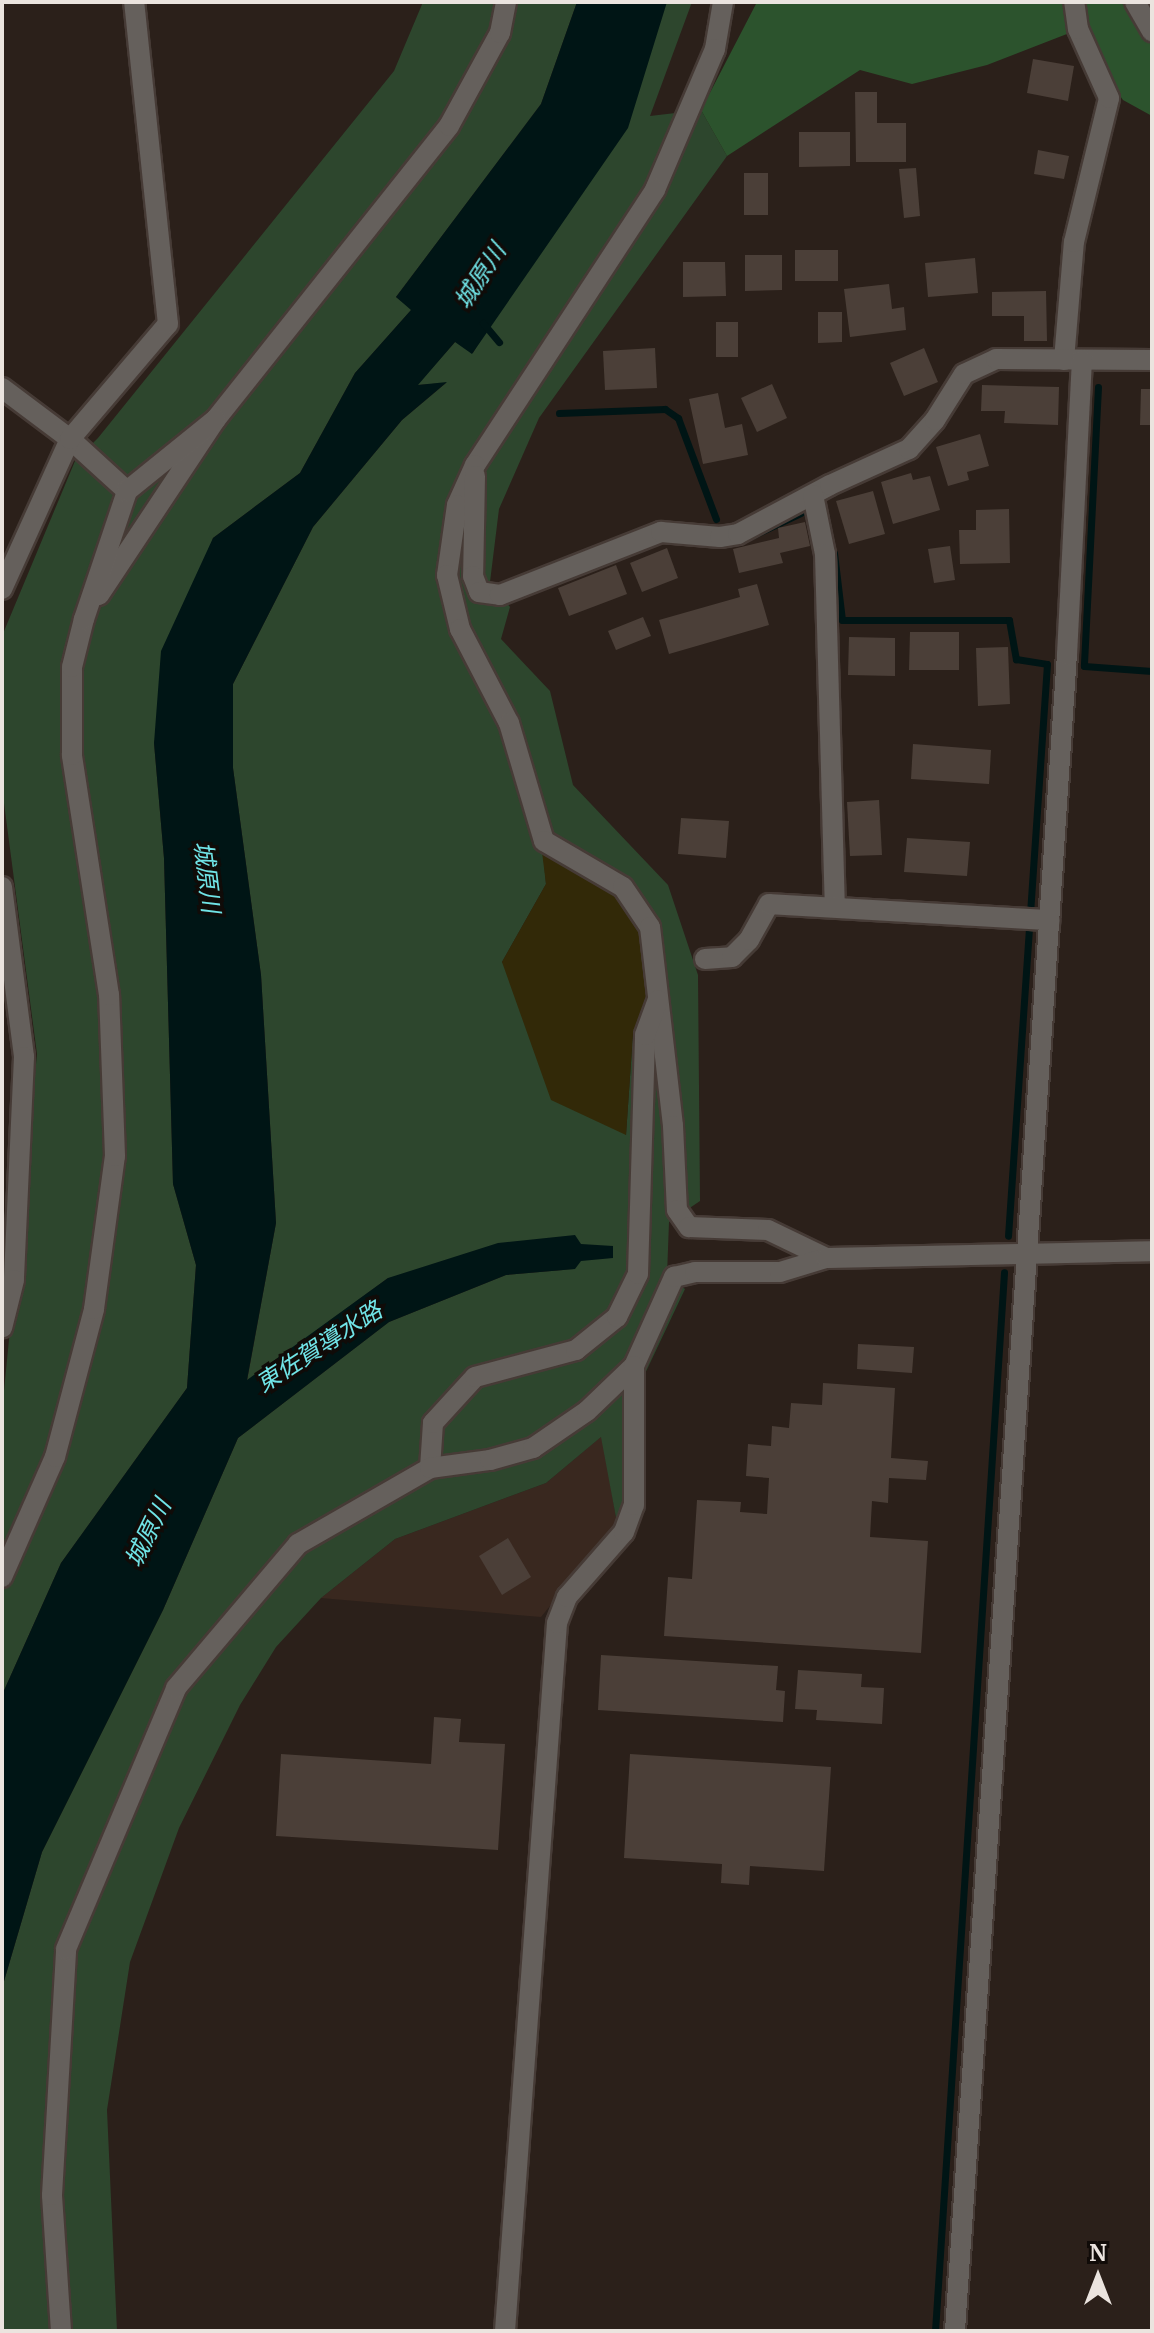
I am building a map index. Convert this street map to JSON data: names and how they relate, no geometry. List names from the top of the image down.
{
  "water": ["城原川", "東佐賀導水路"],
  "north": "top"
}
